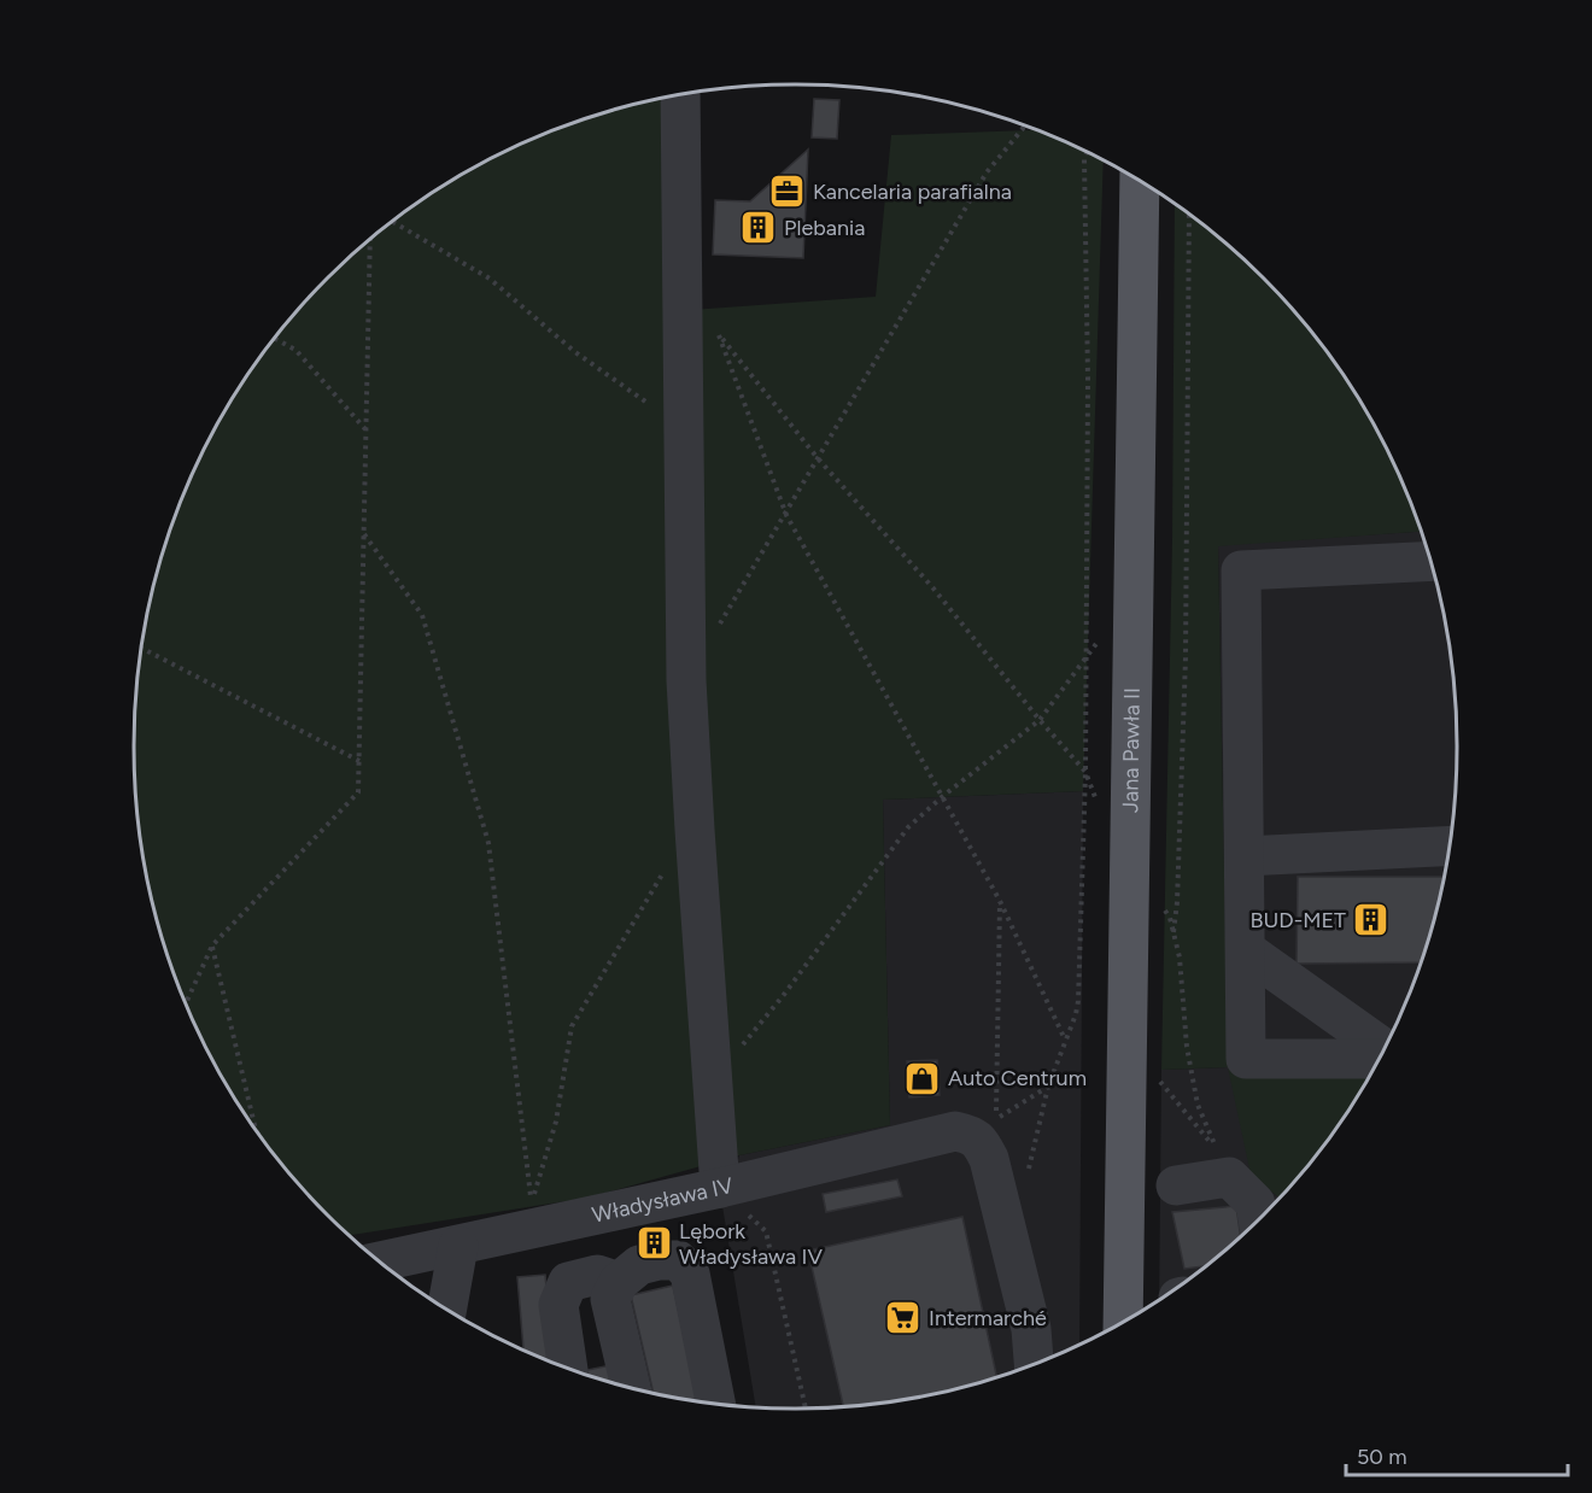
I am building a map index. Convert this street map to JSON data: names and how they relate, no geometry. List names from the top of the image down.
{
  "streets": {
    "main road": ["Jana Pawła II"],
    "street": ["Władysława IV"]
  },
  "places": {
    "office": ["Kancelaria parafialna"],
    "building": ["Plebania", "BUD-MET", "Lębork Władysława IV"],
    "shop": ["Auto Centrum"],
    "supermarket": ["Intermarché"]
  },
  "scale_bar": "50 m"
}
